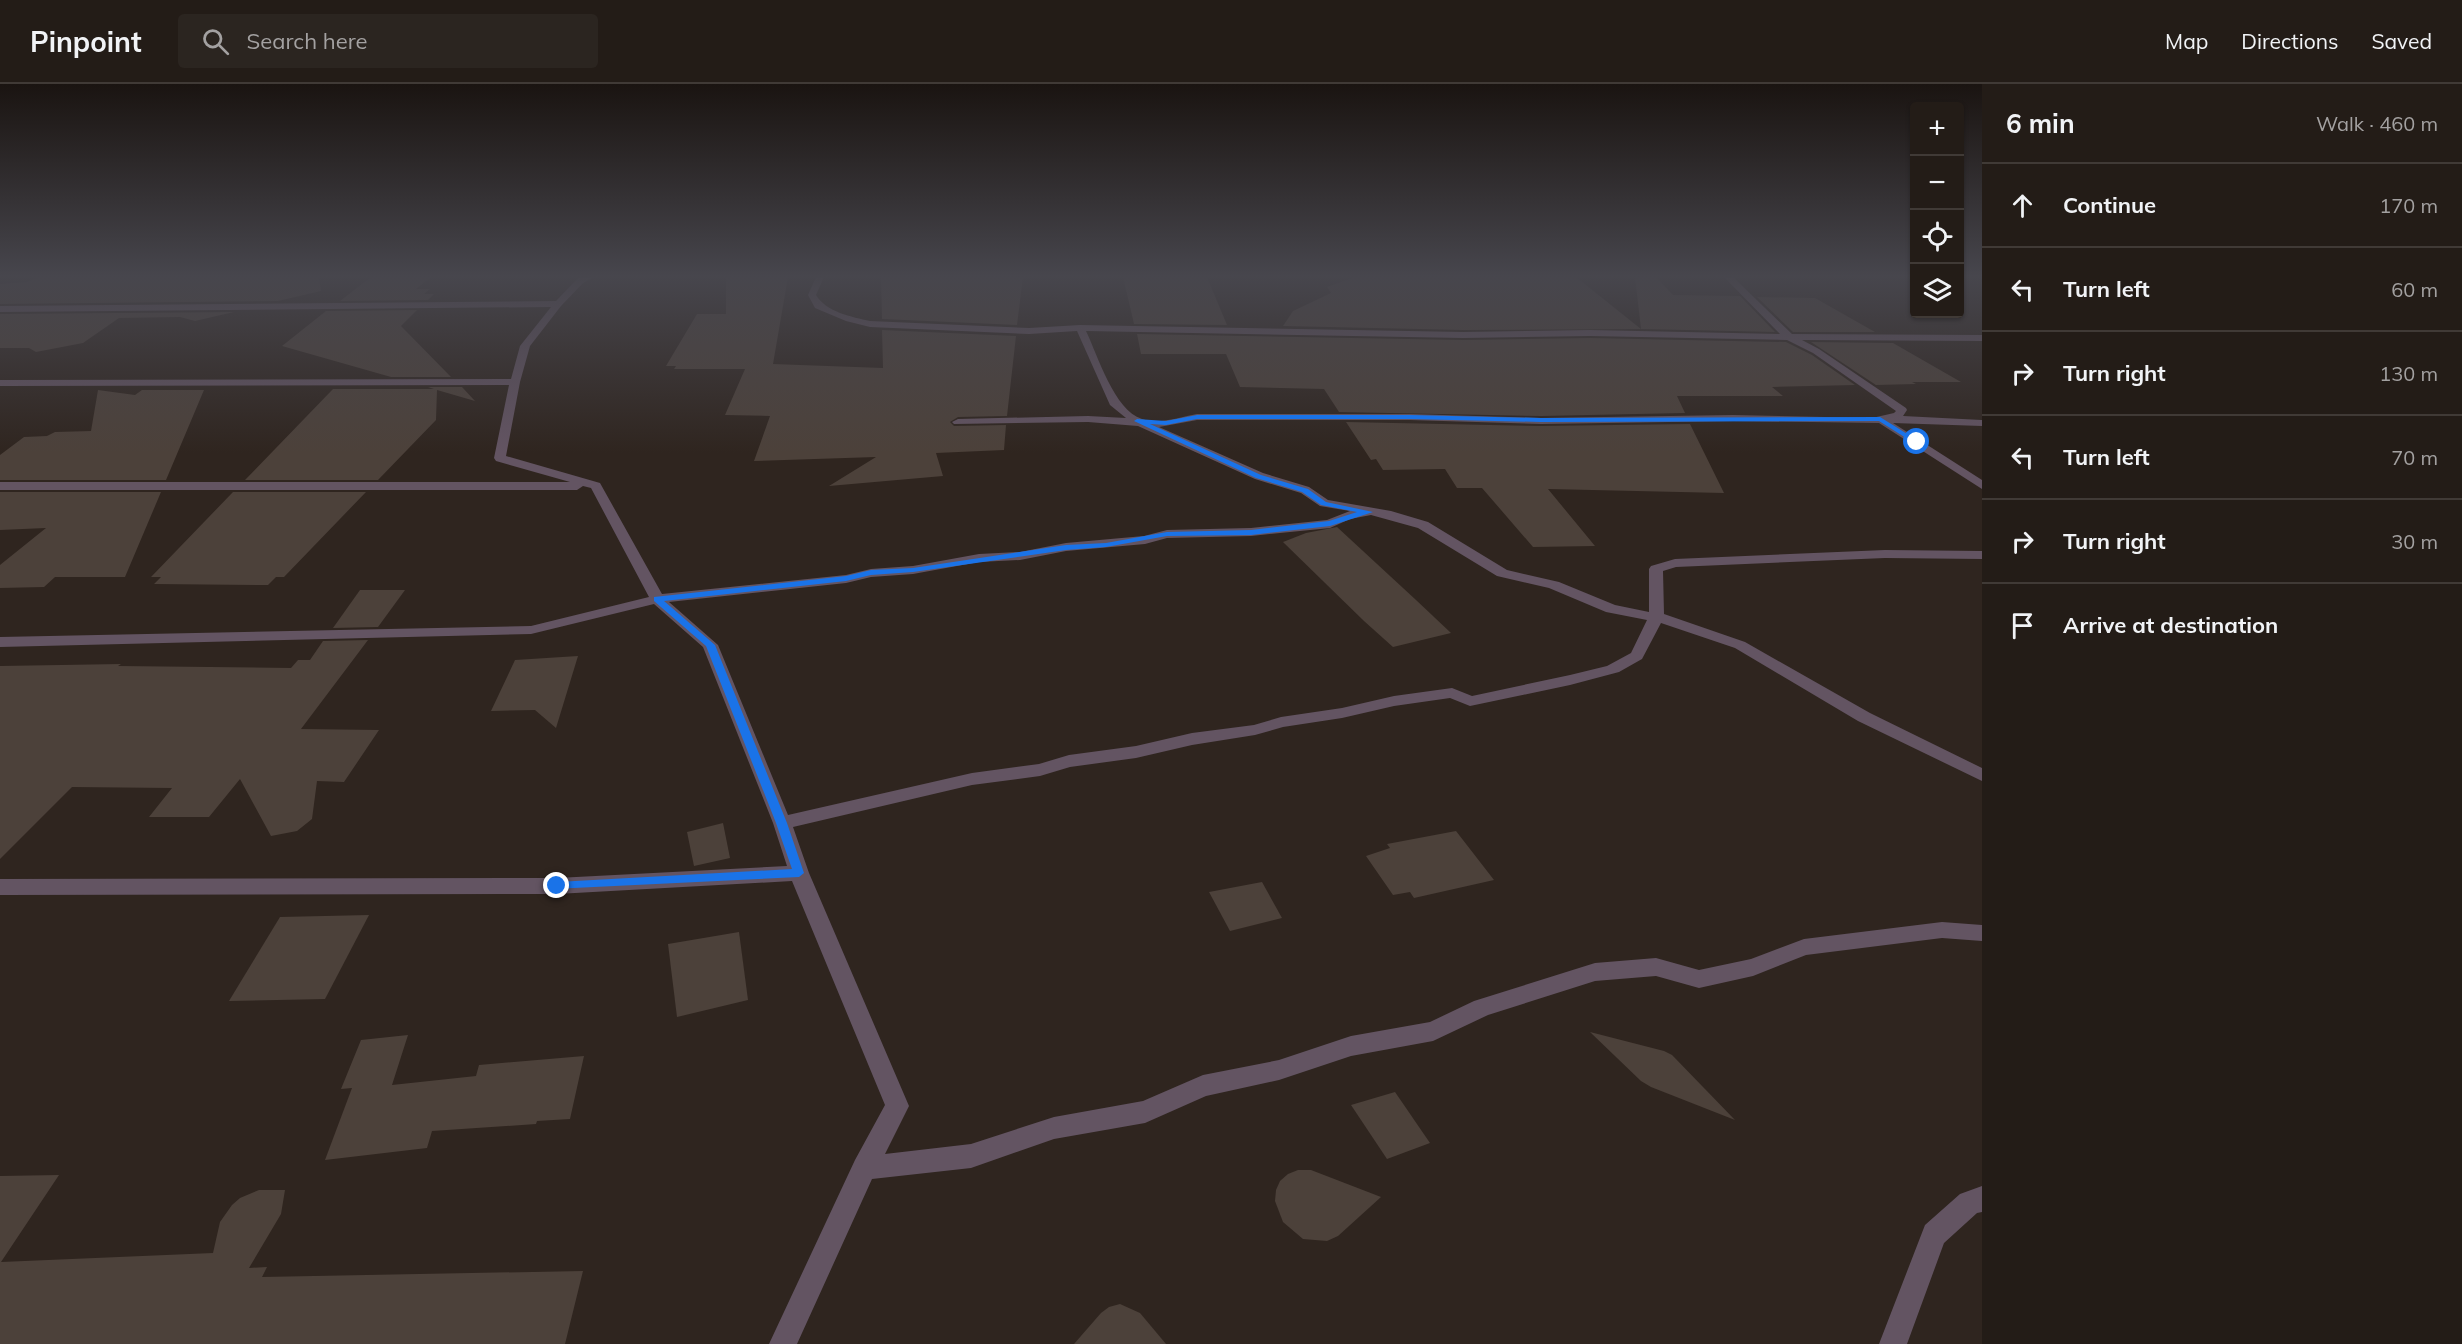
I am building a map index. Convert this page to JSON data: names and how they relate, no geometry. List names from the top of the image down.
{
  "page": {
    "header": "Pinpoint",
    "search": "Search here",
    "nav": ["Map", "Directions", "Saved"],
    "heading": ["6 min", "Walk · 460 m"],
    "map_buttons": ["+", "−"],
    "list": [
      ["Continue", "170 m"],
      ["Turn left", "60 m"],
      ["Turn right", "130 m"],
      ["Turn left", "70 m"],
      ["Turn right", "30 m"],
      "Arrive at destination"
    ]
  }
}
